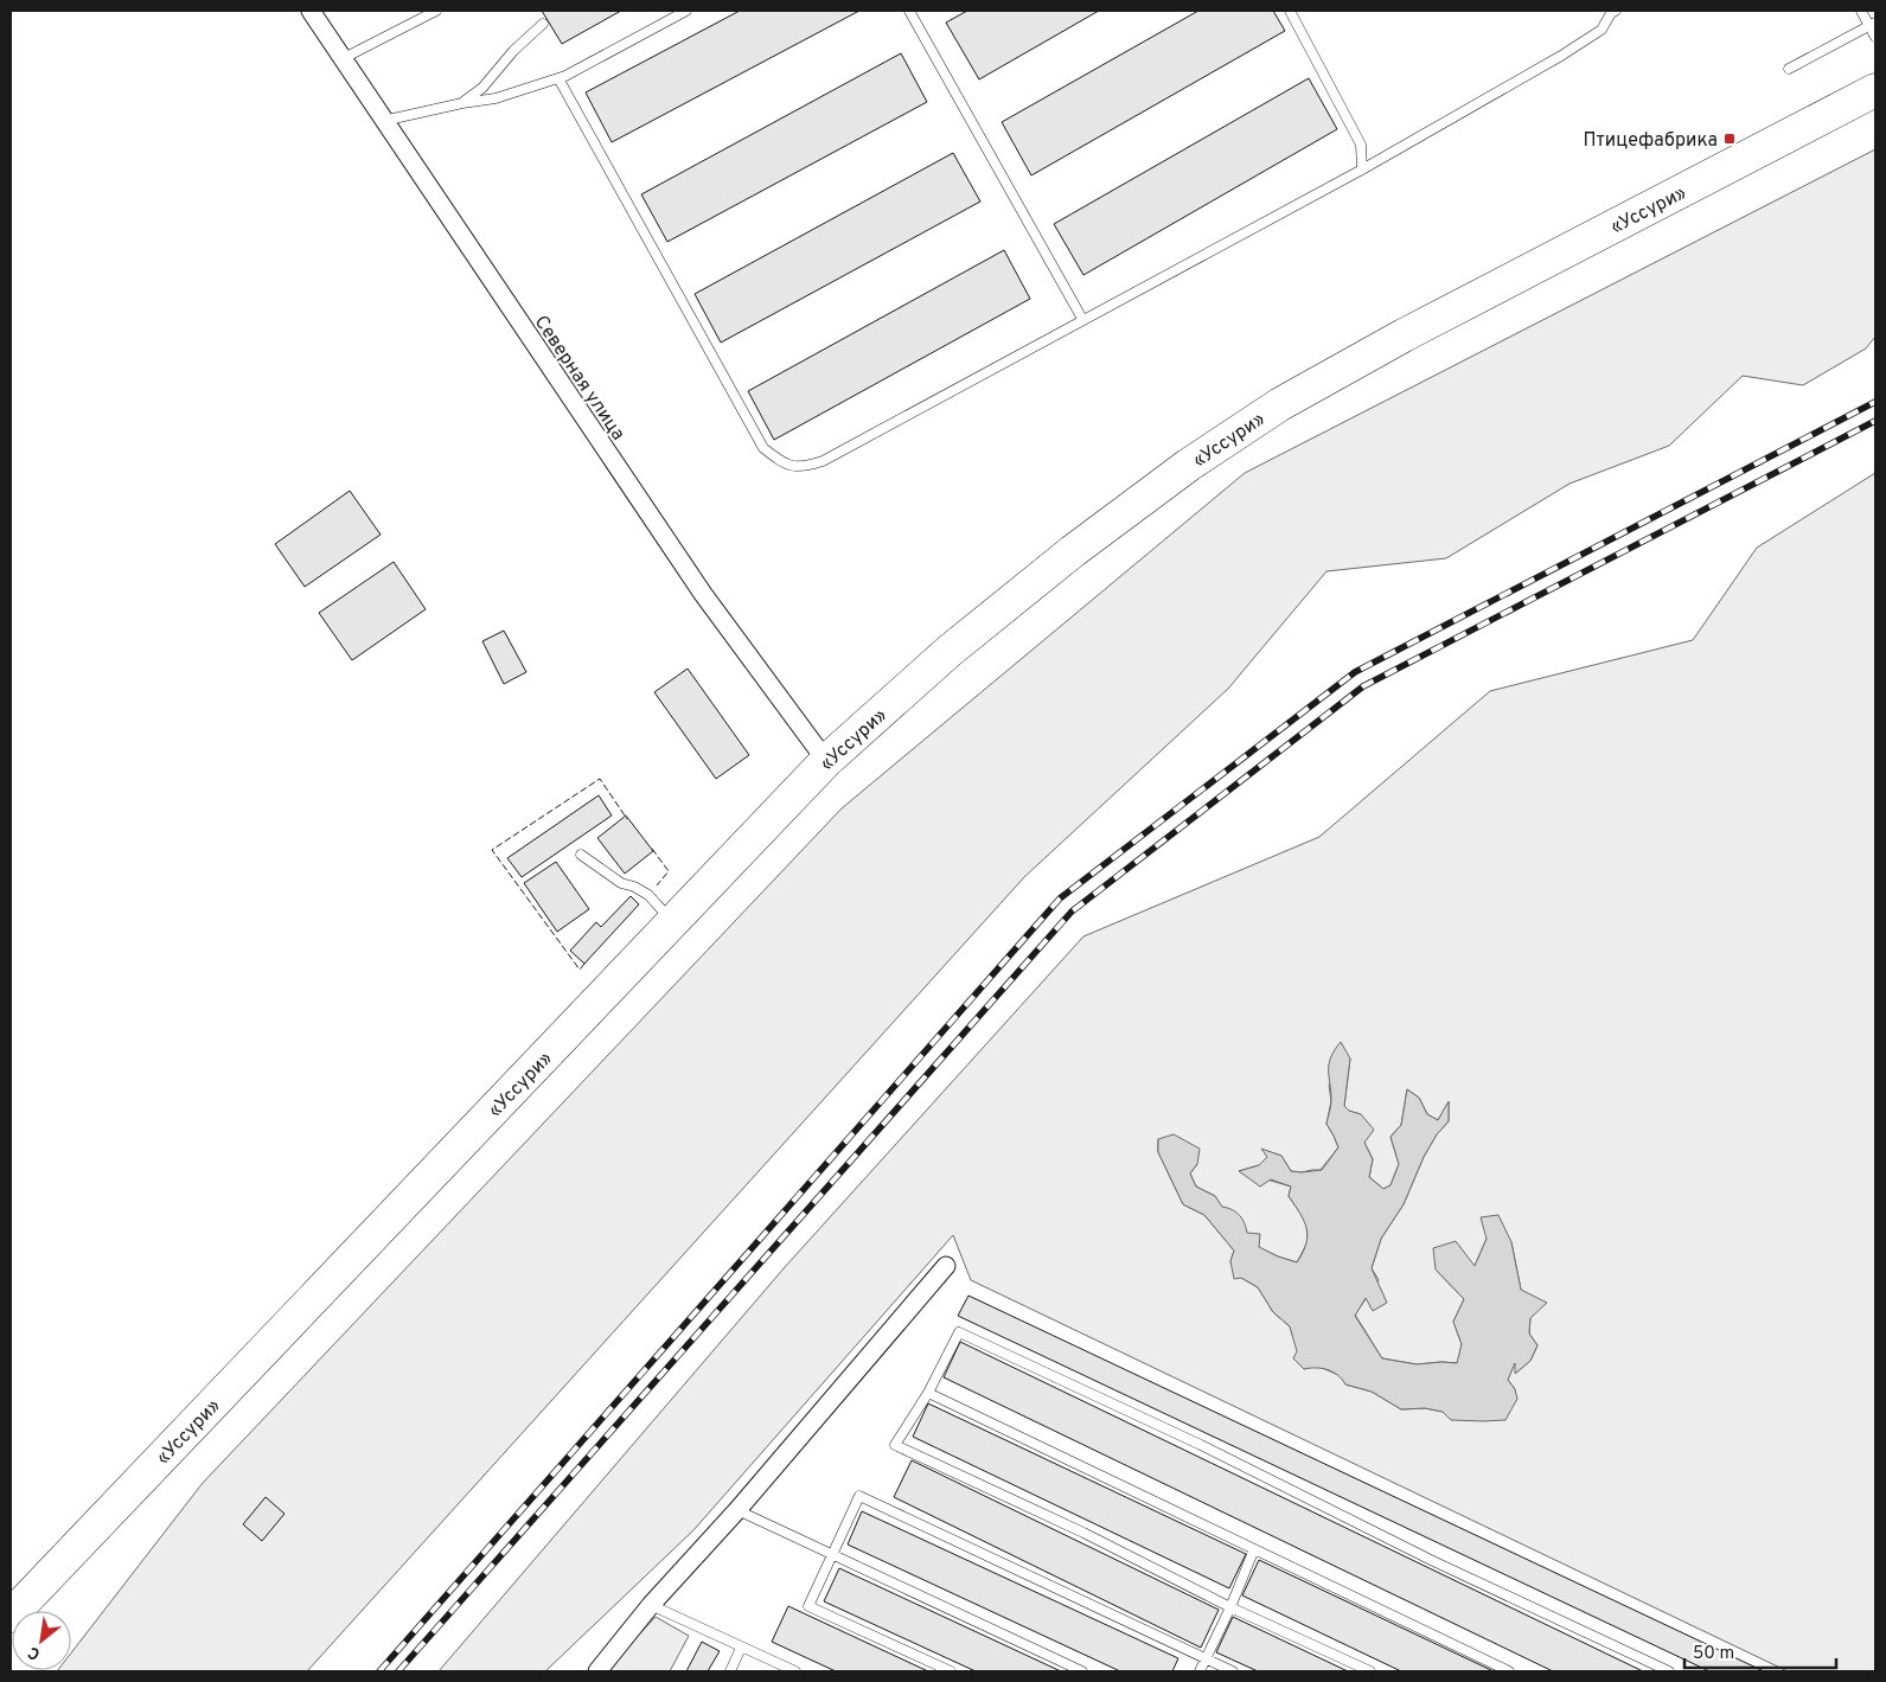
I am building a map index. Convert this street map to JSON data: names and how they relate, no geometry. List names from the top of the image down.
{
  "streets": {
    "highway": ["«Уссури»"],
    "street": ["Северная улица"]
  },
  "crossings": [
    ["«Уссури»", "Северная улица"]
  ],
  "places": {
    "transit": ["Птицефабрика"]
  },
  "scale_bar": "50 m",
  "north": "bottom left"
}
